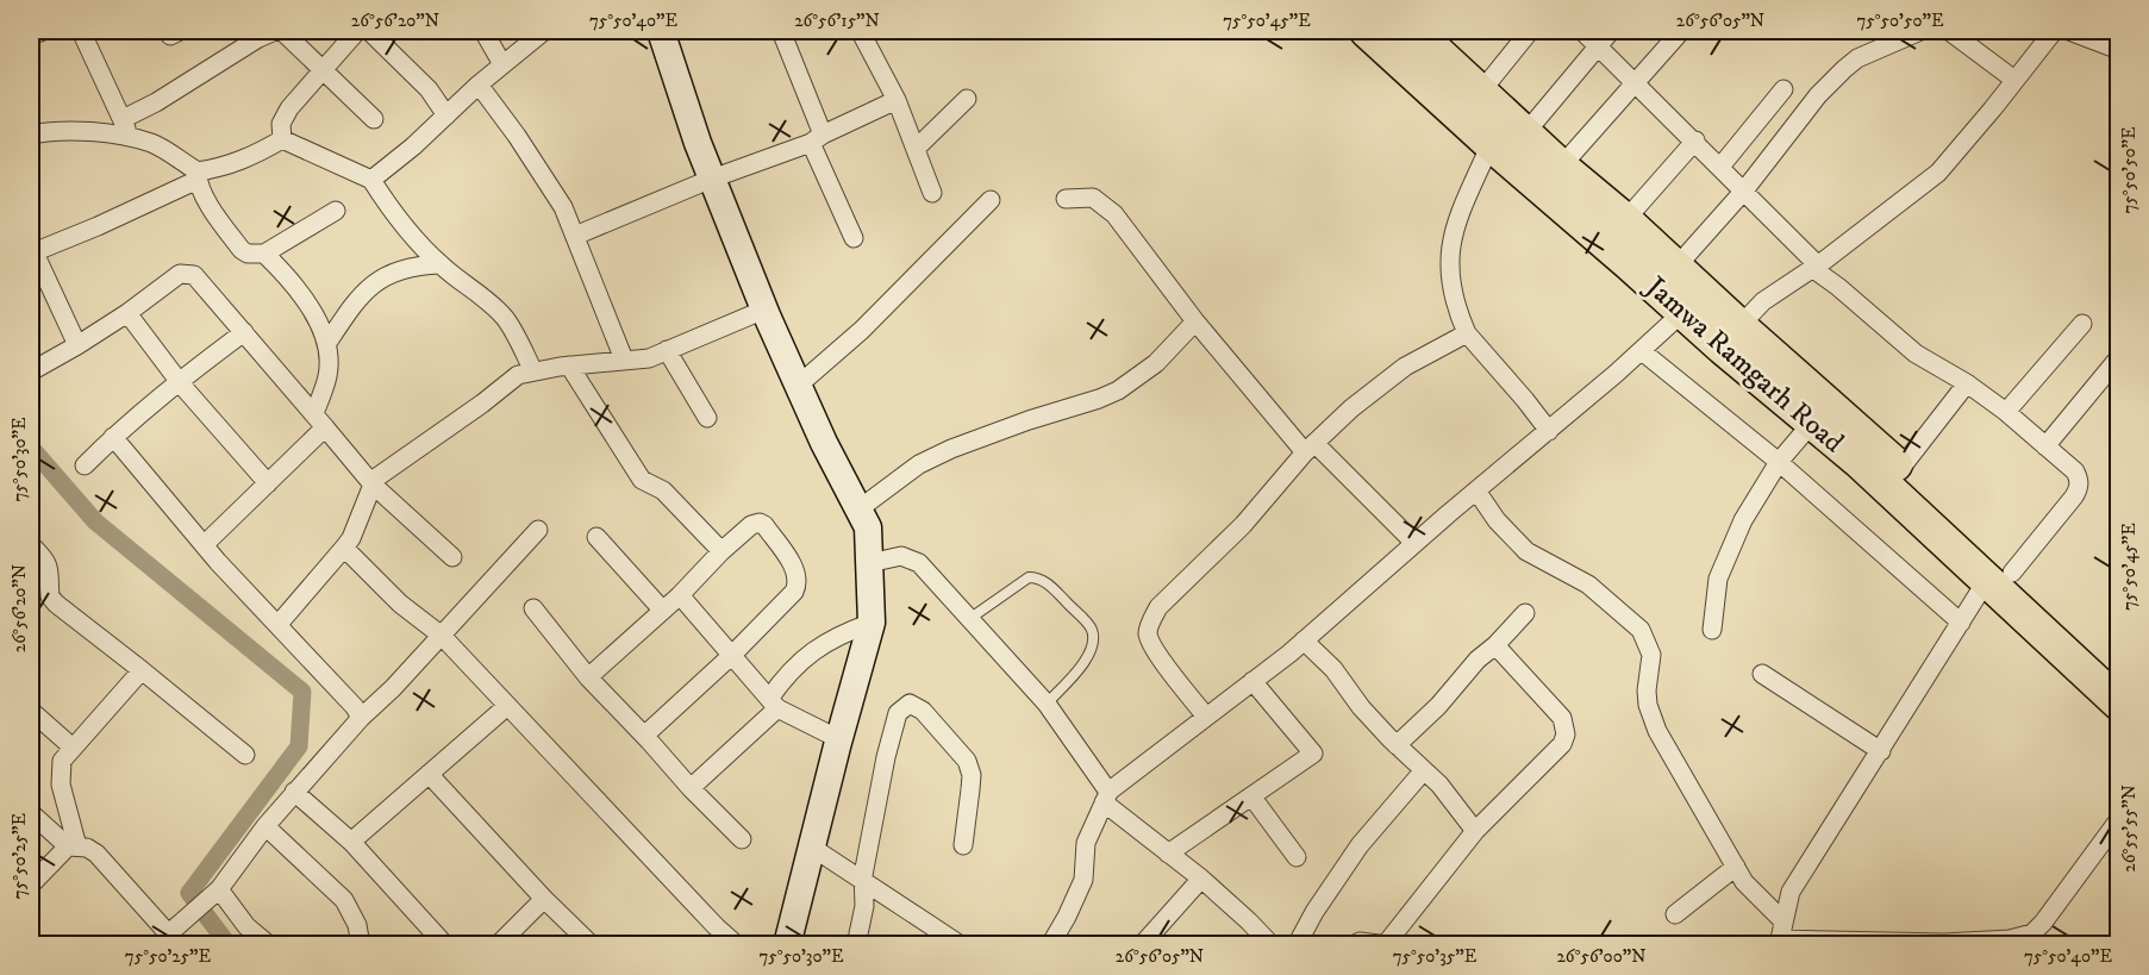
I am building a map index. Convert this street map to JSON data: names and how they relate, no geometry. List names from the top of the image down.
{
  "streets": {
    "highway": ["Jamwa Ramgarh Road"]
  },
  "coordinates": [
    "26°56'20\"N",
    "75°50'40\"E",
    "26°56'15\"N",
    "75°50'45\"E",
    "26°56'05\"N",
    "75°50'50\"E",
    "75°50'30\"E",
    "26°55'55\"N",
    "75°50'25\"E",
    "75°50'35\"E",
    "26°56'00\"N"
  ]
}
